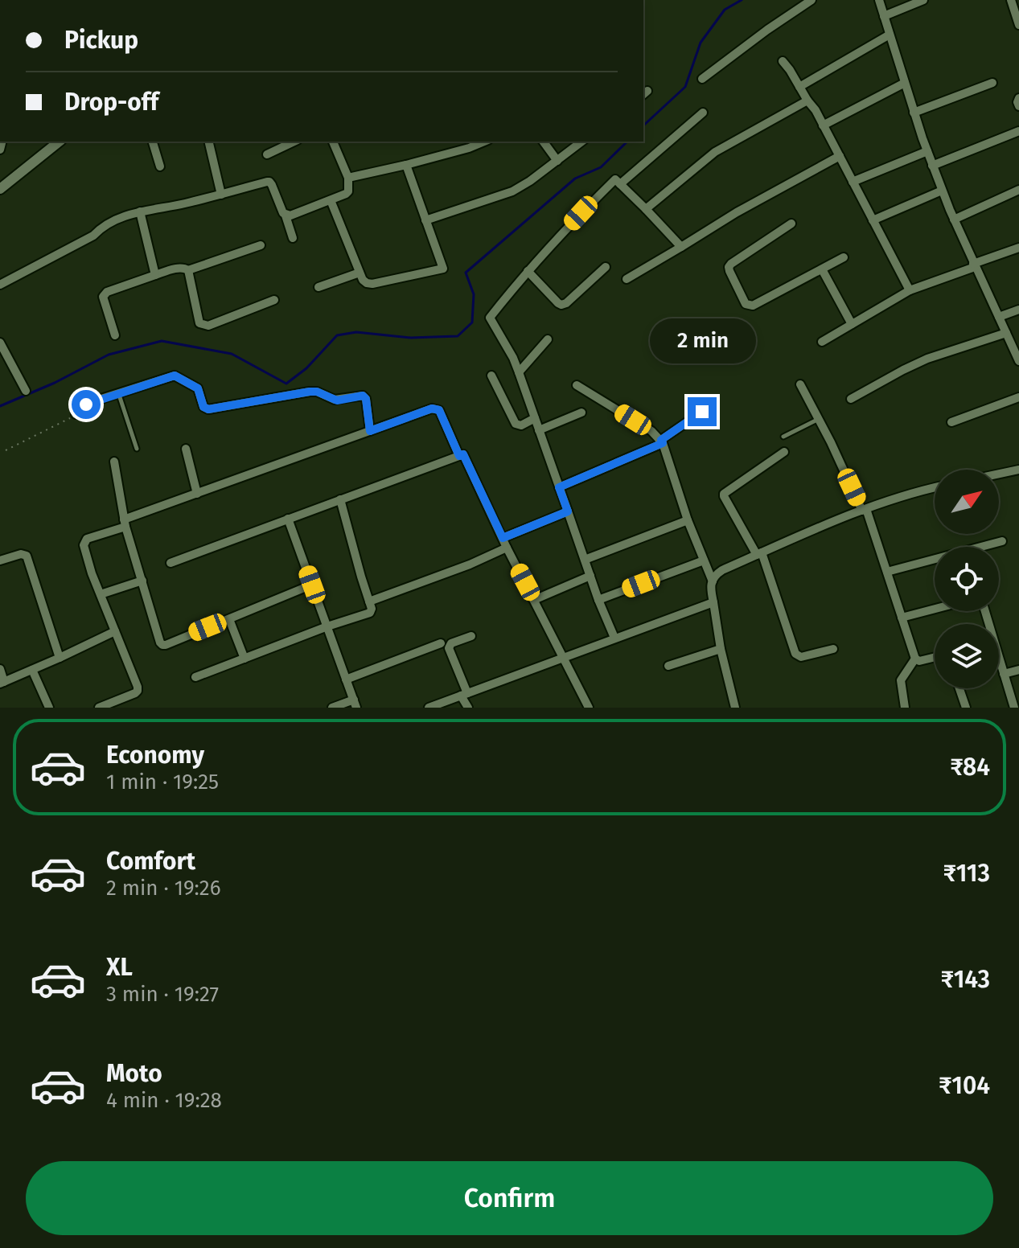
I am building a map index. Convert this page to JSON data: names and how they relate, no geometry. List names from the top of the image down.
{
  "north": "top right",
  "page": {
    "banner": ["Pickup", "Drop-off"],
    "bubble": "2 min",
    "list": [
      {
        "name": "Economy",
        "note": "1 min · 19:25",
        "value": "₹84"
      },
      {
        "name": "Comfort",
        "note": "2 min · 19:26",
        "value": "₹113"
      },
      {
        "name": "XL",
        "note": "3 min · 19:27",
        "value": "₹143"
      },
      {
        "name": "Moto",
        "note": "4 min · 19:28",
        "value": "₹104"
      }
    ],
    "buttons": "Confirm"
  }
}
